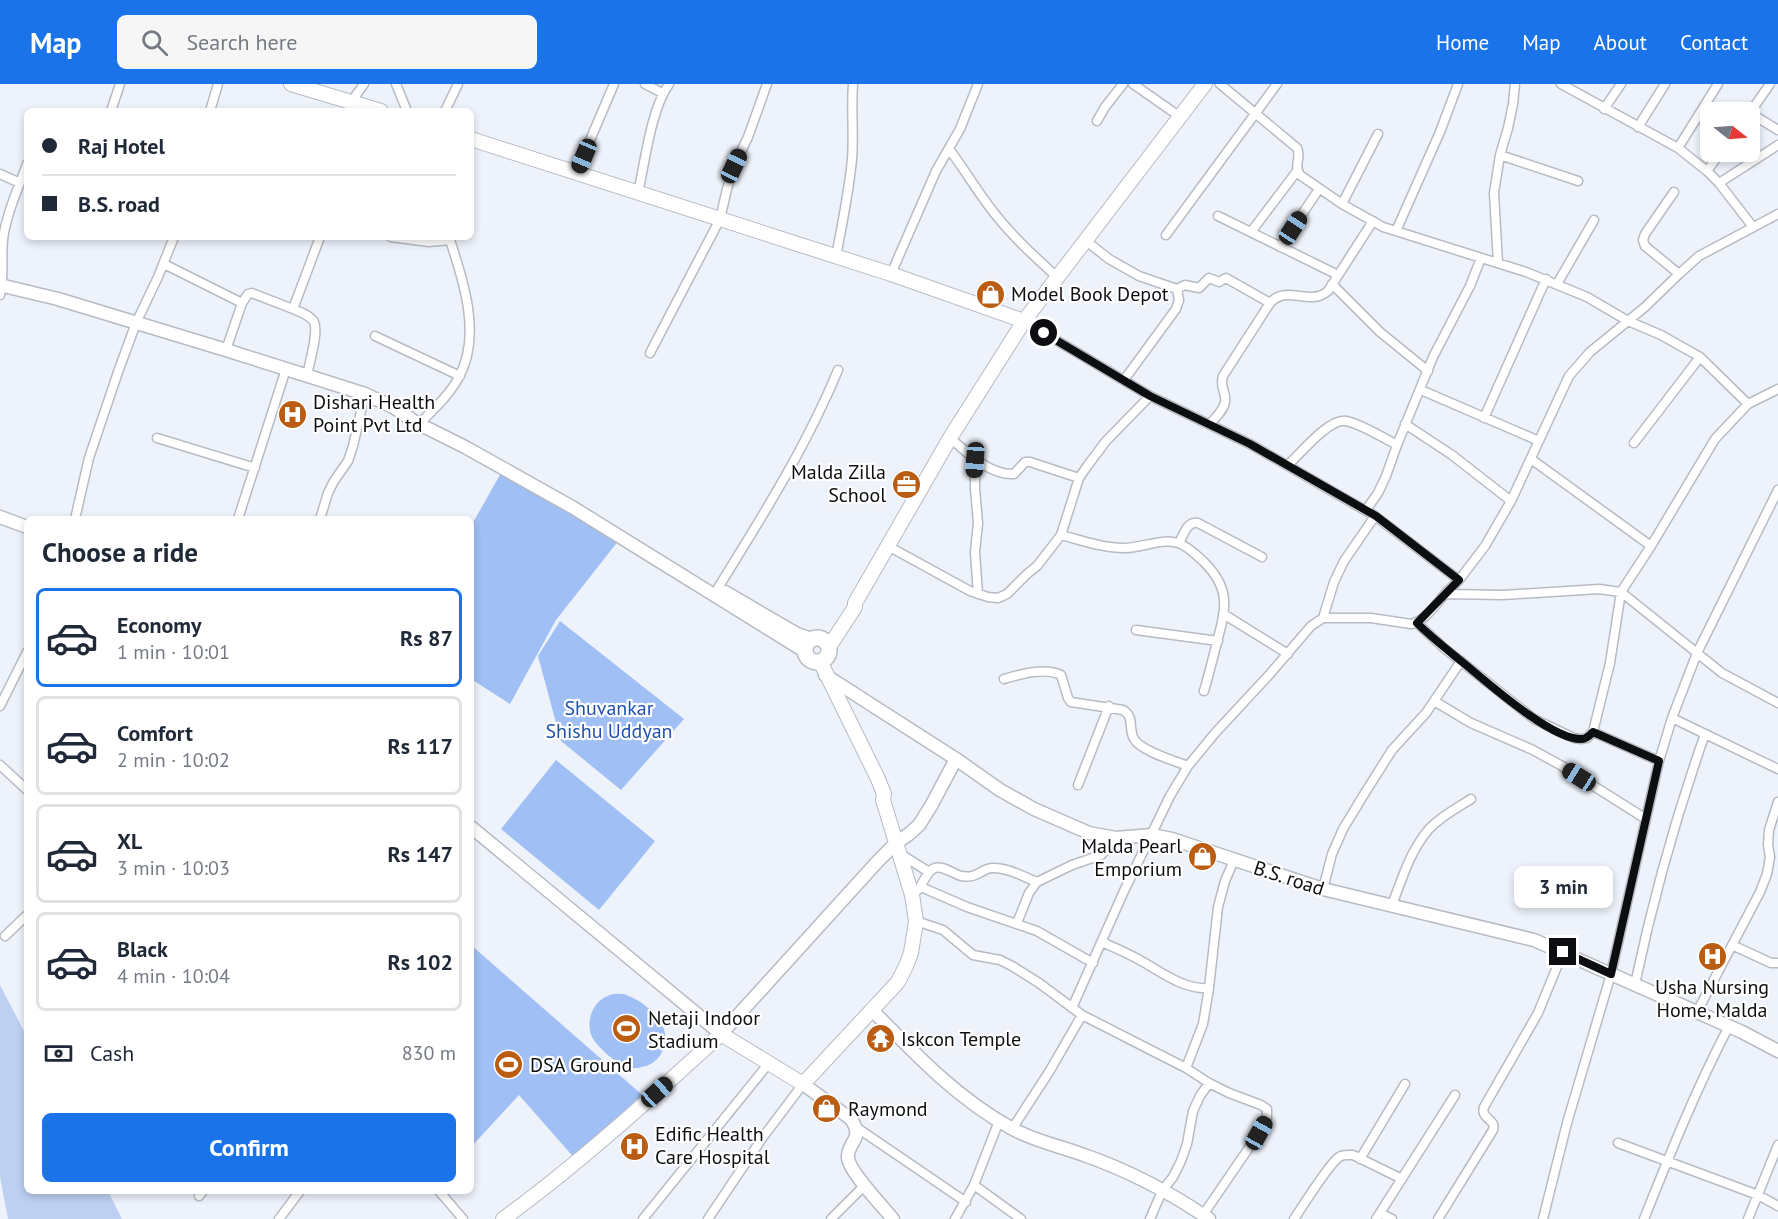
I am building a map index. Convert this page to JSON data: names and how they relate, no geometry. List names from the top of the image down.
{
  "streets": {
    "street": ["B.S. road"]
  },
  "parks": ["Shuvankar Shishu Uddyan"],
  "places": {
    "shop": ["Model Book Depot", "Malda Pearl Emporium", "Raymond"],
    "hospital": ["Dishari Health Point Pvt Ltd", "Usha Nursing Home, Malda", "Edific Health Care Hospital"],
    "office": ["Malda Zilla School"],
    "sports": ["Netaji Indoor Stadium", "DSA Ground"],
    "temple": ["Iskcon Temple"]
  },
  "north": "right",
  "page": {
    "header": "Map",
    "search": "Search here",
    "nav": [
      "Home",
      "Map",
      "About",
      "Contact"
    ],
    "banner": ["Raj Hotel", "B.S. road"],
    "heading": "Choose a ride",
    "list": [
      {
        "name": "Economy",
        "note": "1 min · 10:01",
        "value": "Rs 87"
      },
      {
        "name": "Comfort",
        "note": "2 min · 10:02",
        "value": "Rs 117"
      },
      {
        "name": "XL",
        "note": "3 min · 10:03",
        "value": "Rs 147"
      },
      {
        "name": "Black",
        "note": "4 min · 10:04",
        "value": "Rs 102"
      }
    ],
    "bubble": "3 min",
    "pay": ["Cash", "830 m"],
    "buttons": "Confirm"
  }
}
